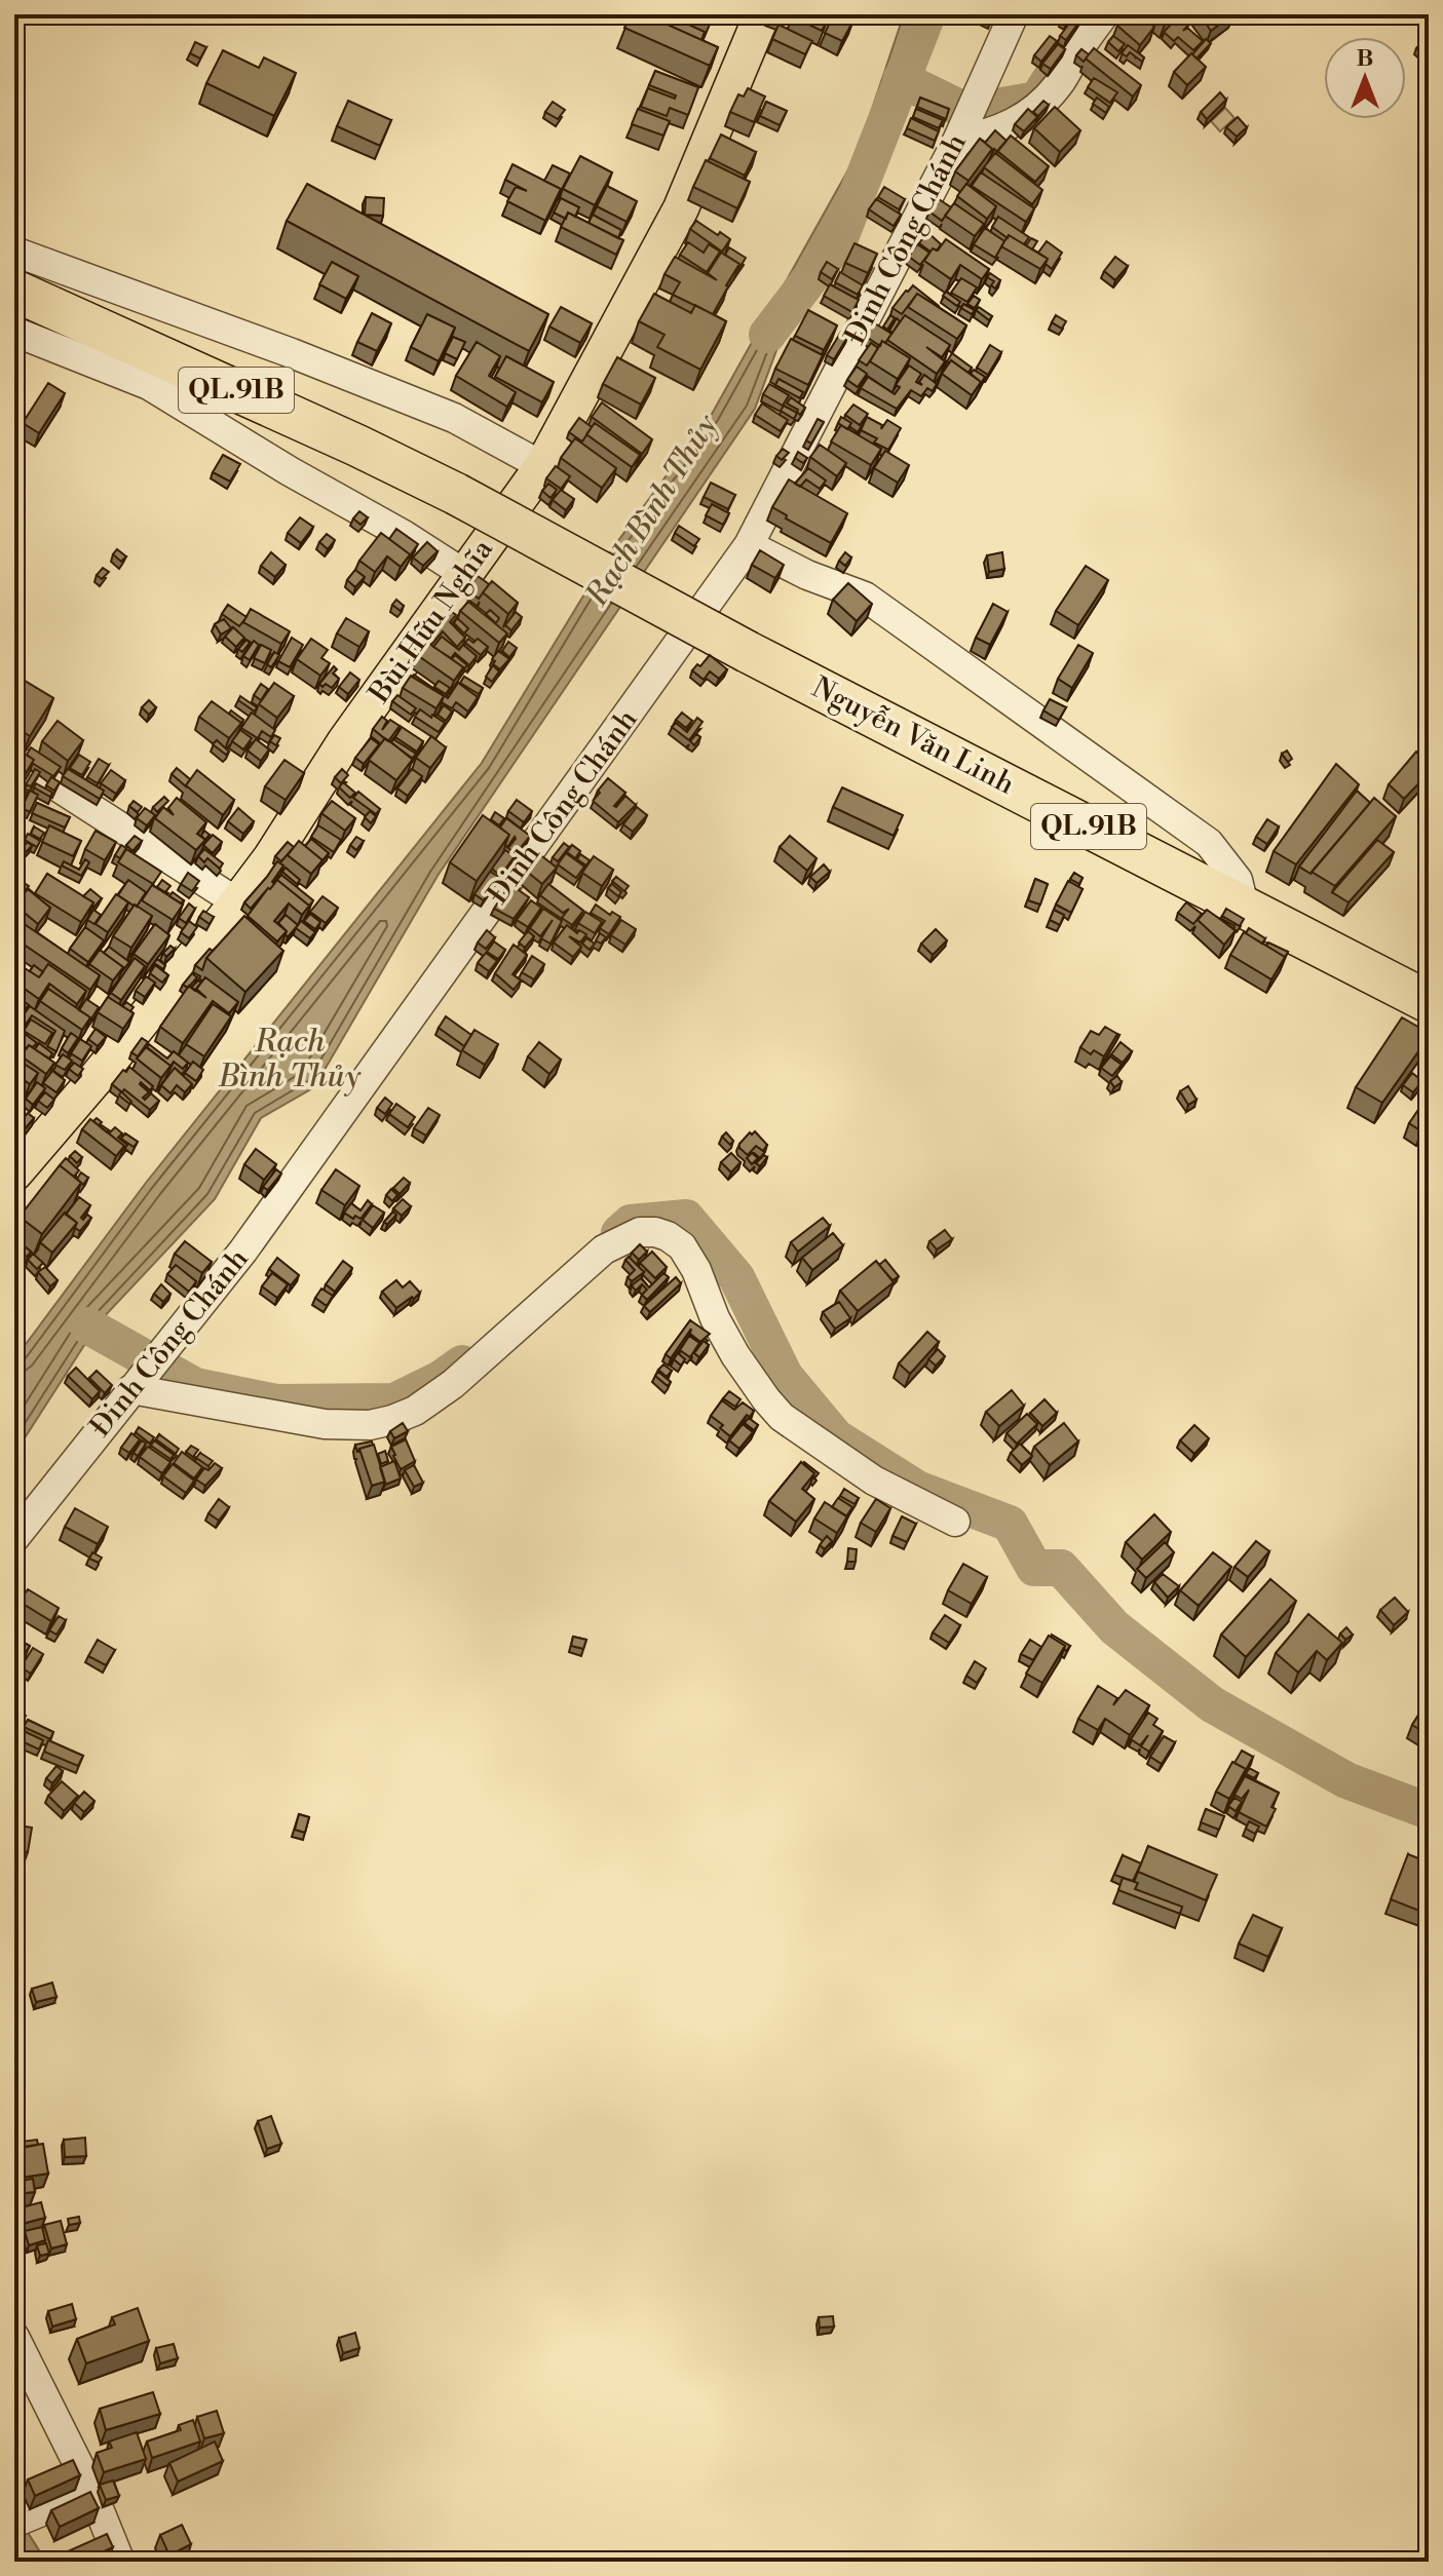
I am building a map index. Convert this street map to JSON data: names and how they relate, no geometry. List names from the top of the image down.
{
  "streets": {
    "highway": ["QL.91B", "Nguyễn Văn Linh"],
    "main road": ["Bùi Hữu Nghĩa"],
    "street": ["Đinh Công Chánh"]
  },
  "water": ["Rạch Bình Thủy"],
  "north": "top"
}
